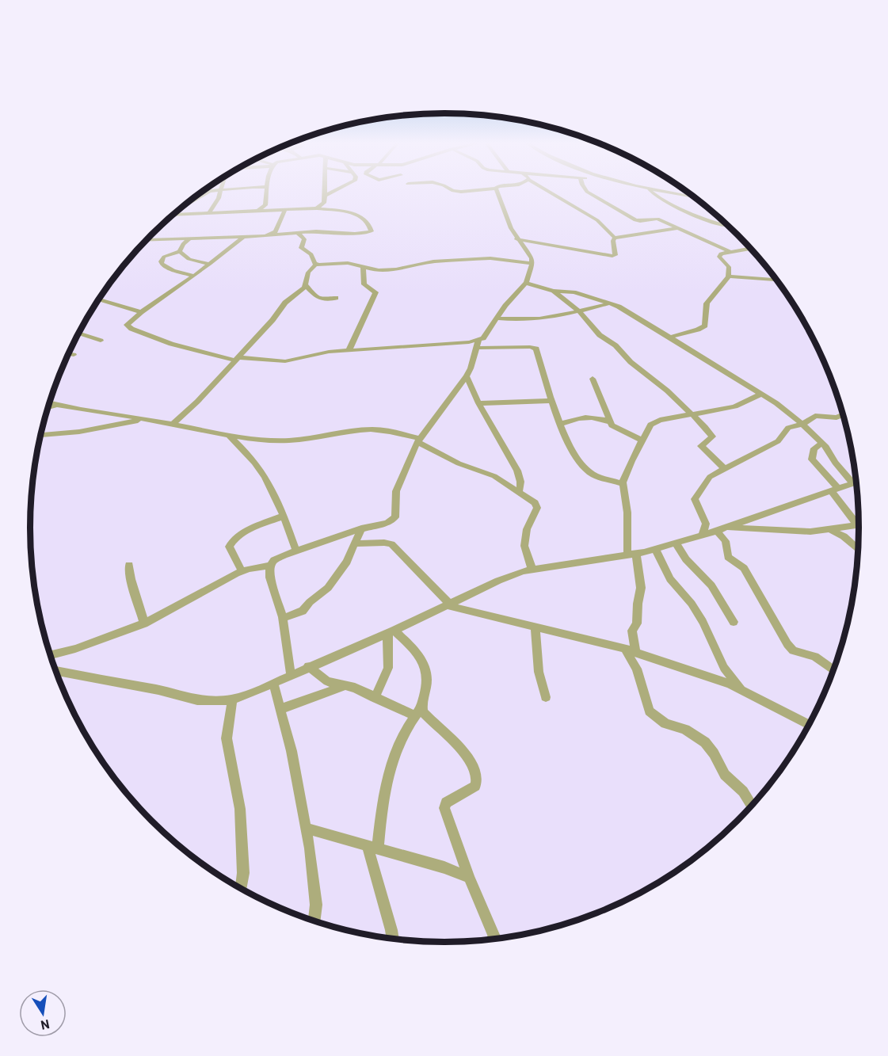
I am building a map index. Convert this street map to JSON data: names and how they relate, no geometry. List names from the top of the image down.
{
  "north": "bottom"
}
